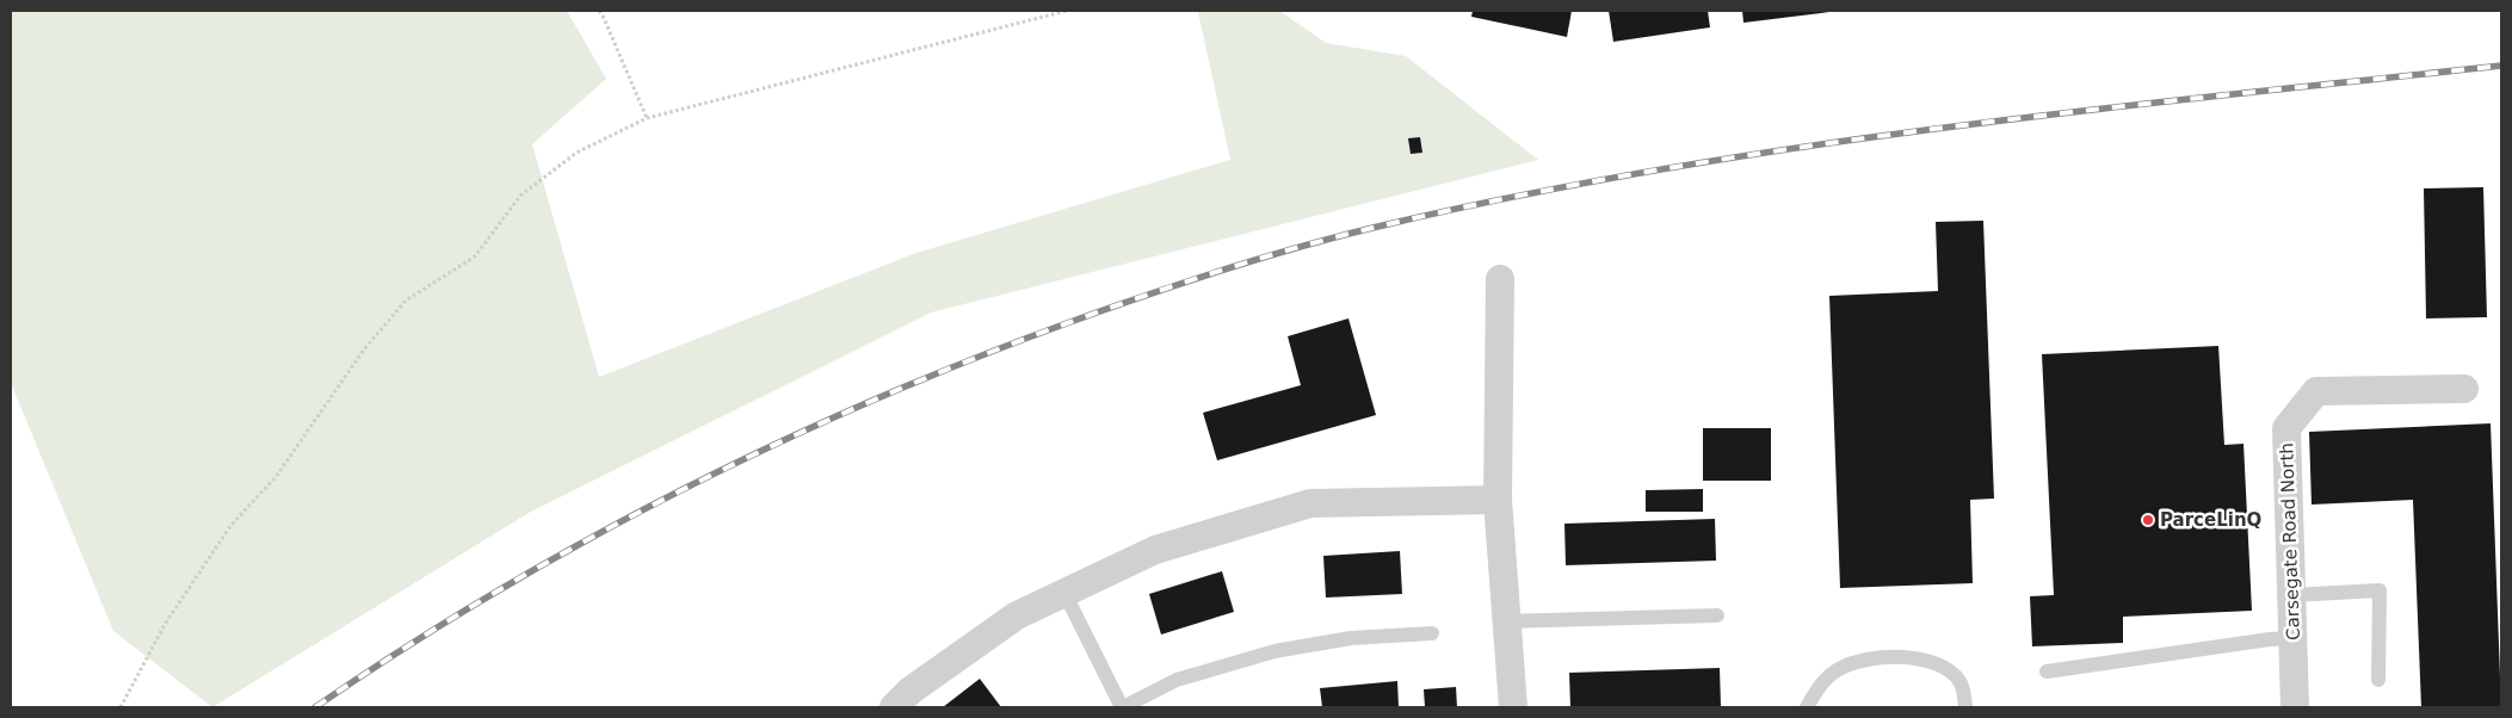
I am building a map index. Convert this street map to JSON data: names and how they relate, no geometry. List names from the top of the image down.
{
  "streets": {
    "street": ["Carsegate Road North"]
  },
  "places": ["ParceLinQ"]
}
